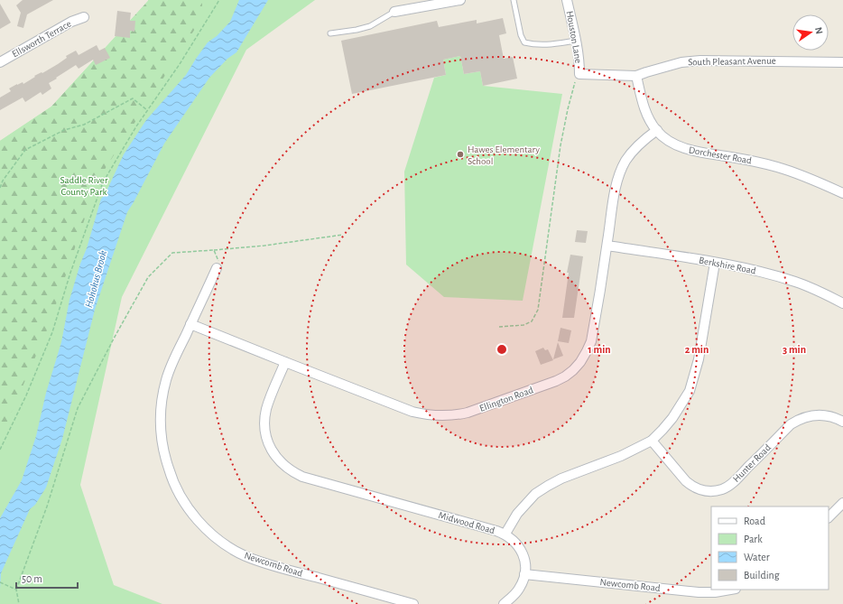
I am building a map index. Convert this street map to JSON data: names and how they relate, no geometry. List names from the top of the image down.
{
  "streets": {
    "street": [
      "Houston Lane",
      "Ellsworth Terrace",
      "South Pleasant Avenue",
      "Dorchester Road",
      "Berkshire Road",
      "Ellington Road",
      "Hunter Road",
      "Midwood Road",
      "Newcomb Road"
    ]
  },
  "crossings": [
    ["Houston Lane", "South Pleasant Avenue"],
    ["South Pleasant Avenue", "Dorchester Road"],
    ["Dorchester Road", "Ellington Road"],
    ["Berkshire Road", "Ellington Road"],
    ["Berkshire Road", "Midwood Road"],
    ["Ellington Road", "Midwood Road"],
    ["Ellington Road", "Newcomb Road"],
    ["Hunter Road", "Midwood Road"]
  ],
  "water": ["Hohokus Brook"],
  "parks": ["Saddle River County Park"],
  "places": ["Hawes Elementary School"],
  "legend": [
    "Road",
    "Park",
    "Water",
    "Building"
  ],
  "scale_bar": "50 m",
  "north": "right",
  "rings": ["1 min", "2 min", "3 min"]
}
